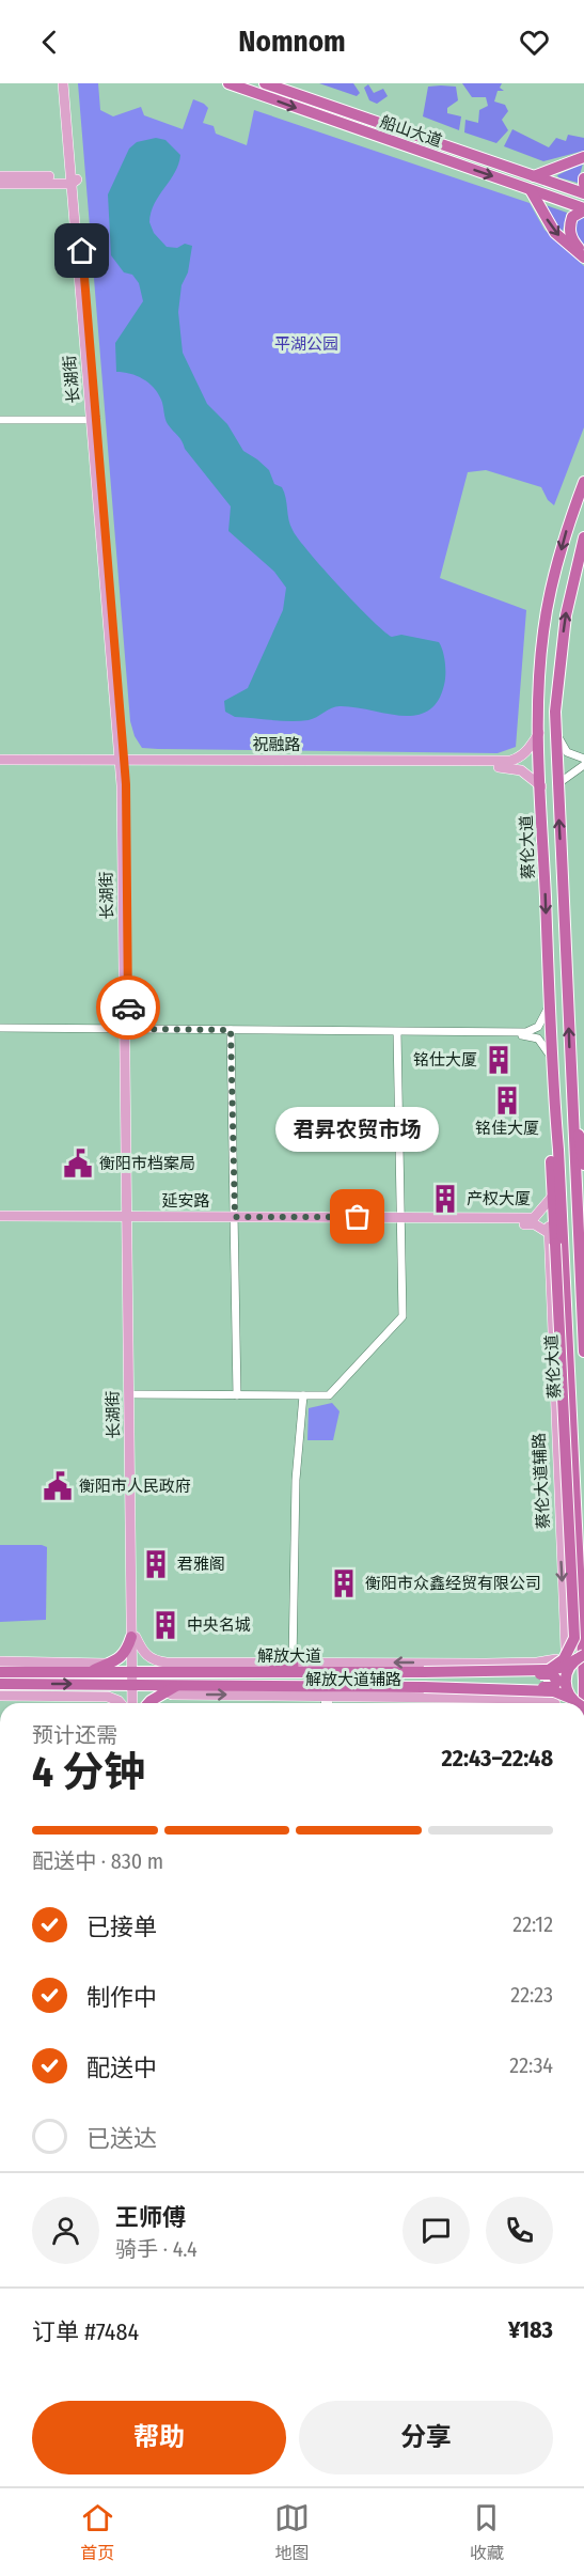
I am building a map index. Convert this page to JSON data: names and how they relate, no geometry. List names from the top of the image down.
{
  "streets": {
    "highway": ["船山大道", "蔡伦大道", "解放大道"],
    "main road": [
      "长湖街",
      "祝融路",
      "延安路",
      "解放大道辅路"
    ]
  },
  "crossings": [
    ["长湖街", "祝融路"],
    ["长湖街", "延安路"],
    ["长湖街", "解放大道"],
    ["祝融路", "蔡伦大道"],
    ["解放大道", "解放大道辅路"]
  ],
  "parks": ["平湖公园"],
  "places": {
    "building": [
      "铭仕大厦",
      "铭佳大厦",
      "产权大厦",
      "君雅阁",
      "衡阳市众鑫经贸有限公司",
      "中央名城"
    ],
    "public building": ["衡阳市档案局", "衡阳市人民政府"],
    "other": ["君昇农贸市场"]
  },
  "page": {
    "header": "Nomnom",
    "bubble": "君昇农贸市场",
    "heading": ["4 分钟", "预计还需", "22:43–22:48"],
    "panel": [
      "王师傅",
      "骑手 · 4.4",
      "订单 #7484",
      "¥183"
    ],
    "bar": "配送中 · 830 m",
    "list": [
      ["已接单", "22:12"],
      ["制作中", "22:23"],
      ["配送中", "22:34"],
      "已送达"
    ],
    "buttons": ["帮助", "分享"],
    "tabs": ["首页", "地图", "收藏"]
  }
}
